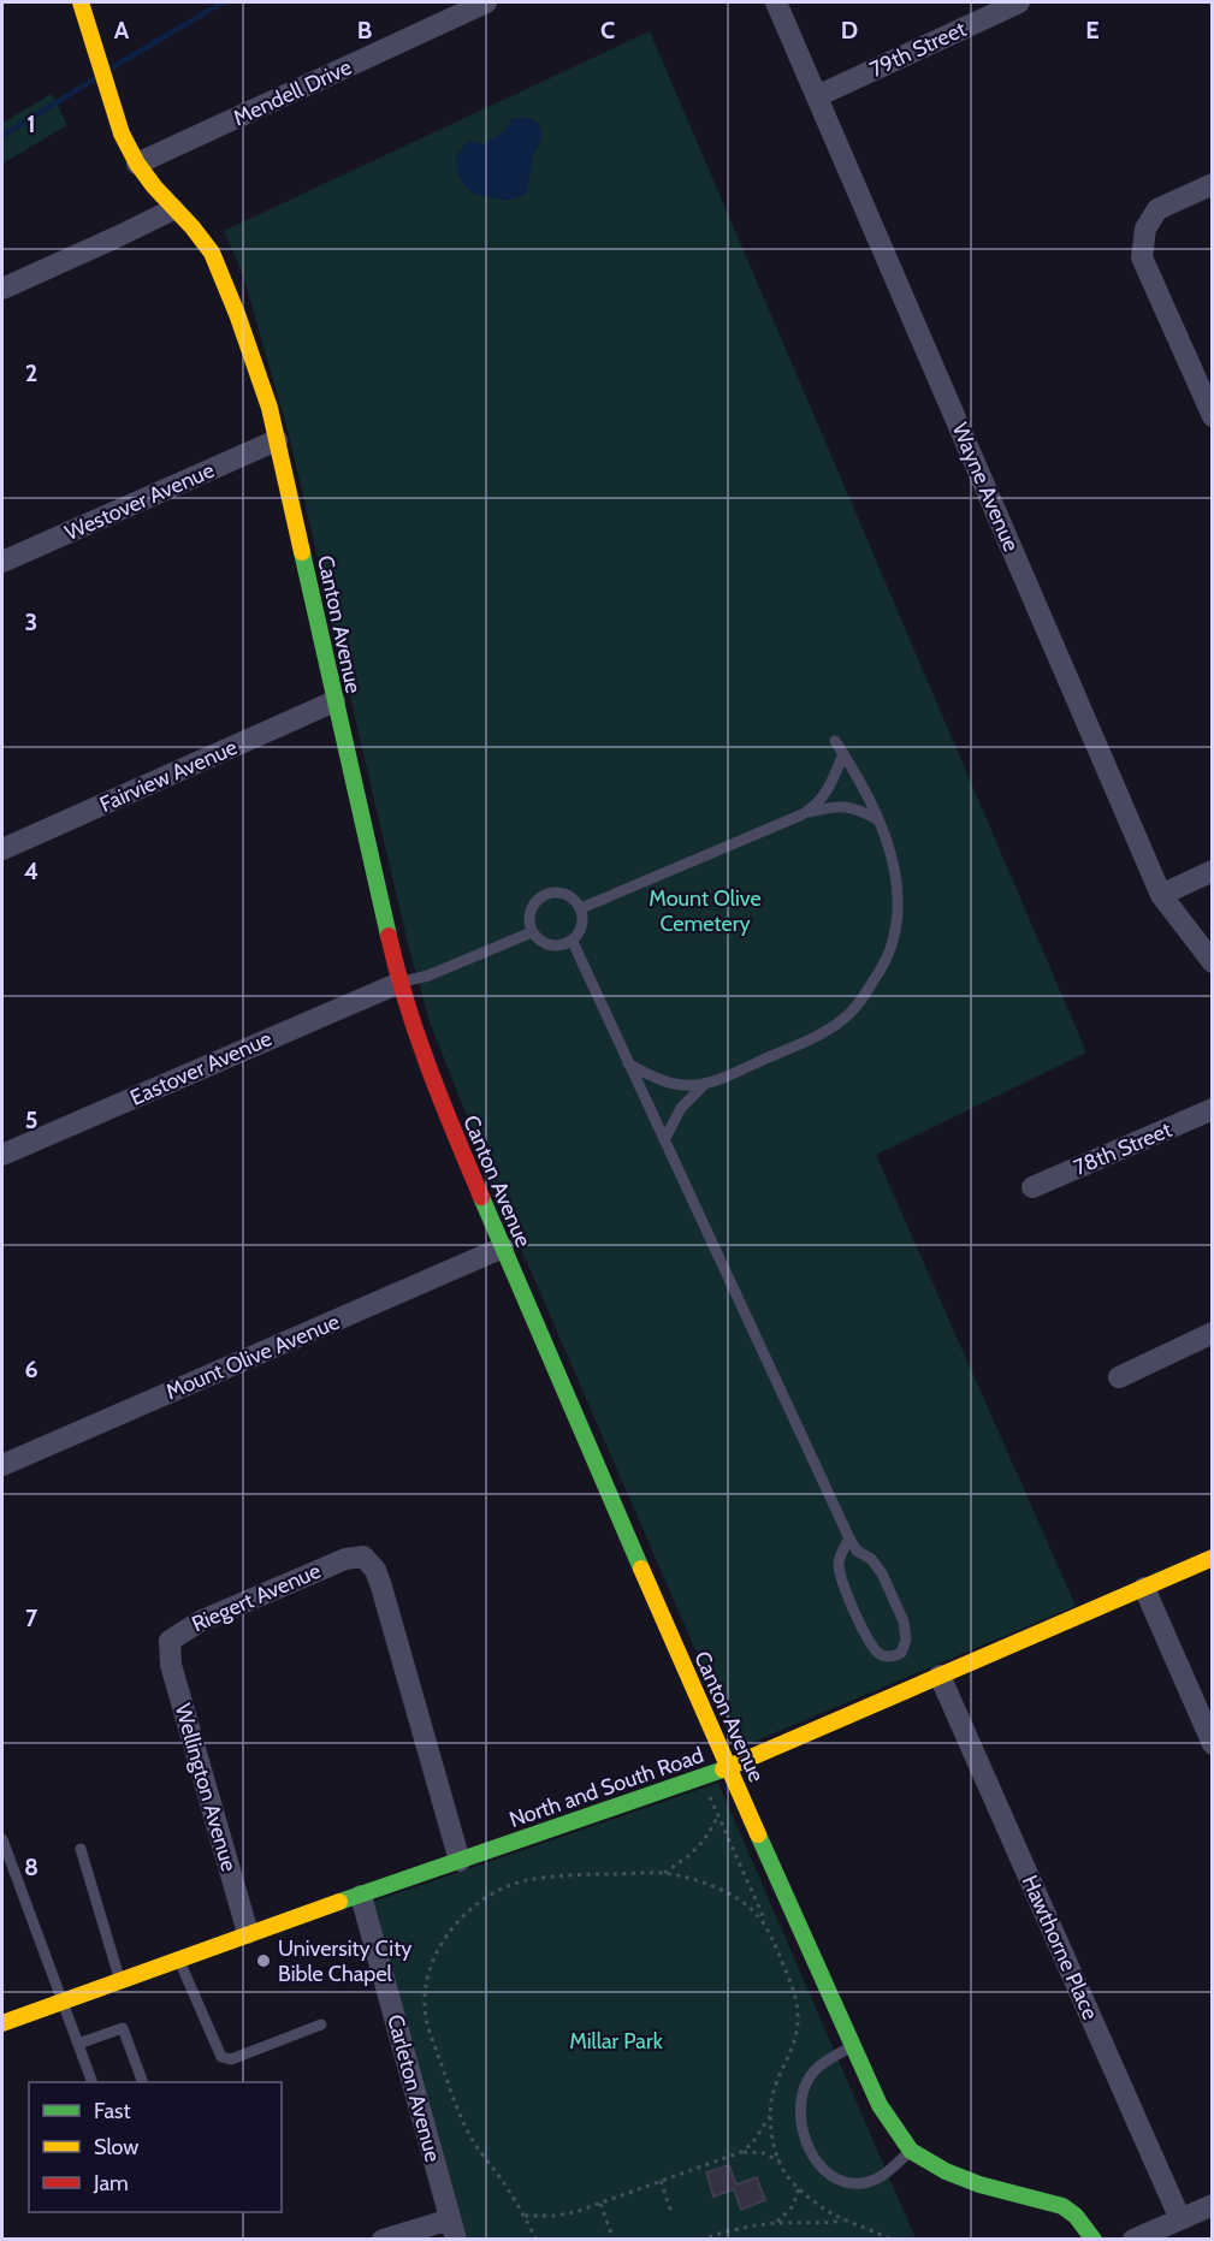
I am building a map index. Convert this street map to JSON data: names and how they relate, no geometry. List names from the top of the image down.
{
  "streets": {
    "street": [
      "79th Street",
      "Mendell Drive",
      "Wayne Avenue",
      "Westover Avenue",
      "Canton Avenue",
      "Fairview Avenue",
      "Eastover Avenue",
      "78th Street",
      "Mount Olive Avenue",
      "Riegert Avenue",
      "Wellington Avenue",
      "North and South Road",
      "Hawthorne Place",
      "Carleton Avenue"
    ]
  },
  "crossings": [
    ["79th Street", "Wayne Avenue"],
    ["Mendell Drive", "Canton Avenue"],
    ["Westover Avenue", "Canton Avenue"],
    ["Canton Avenue", "Fairview Avenue"],
    ["Canton Avenue", "Eastover Avenue"],
    ["Canton Avenue", "Mount Olive Avenue"],
    ["Canton Avenue", "North and South Road"],
    ["Riegert Avenue", "Wellington Avenue"],
    ["Riegert Avenue", "North and South Road"],
    ["Wellington Avenue", "North and South Road"],
    ["North and South Road", "Hawthorne Place"],
    ["North and South Road", "Carleton Avenue"]
  ],
  "parks": ["Mount Olive Cemetery", "Millar Park"],
  "places": ["University City Bible Chapel"],
  "legend": ["Fast", "Slow", "Jam"],
  "grid": {
    "columns": [
      "A",
      "B",
      "C",
      "D",
      "E"
    ],
    "rows": [
      "1",
      "2",
      "3",
      "4",
      "5",
      "6",
      "7",
      "8"
    ]
  }
}
